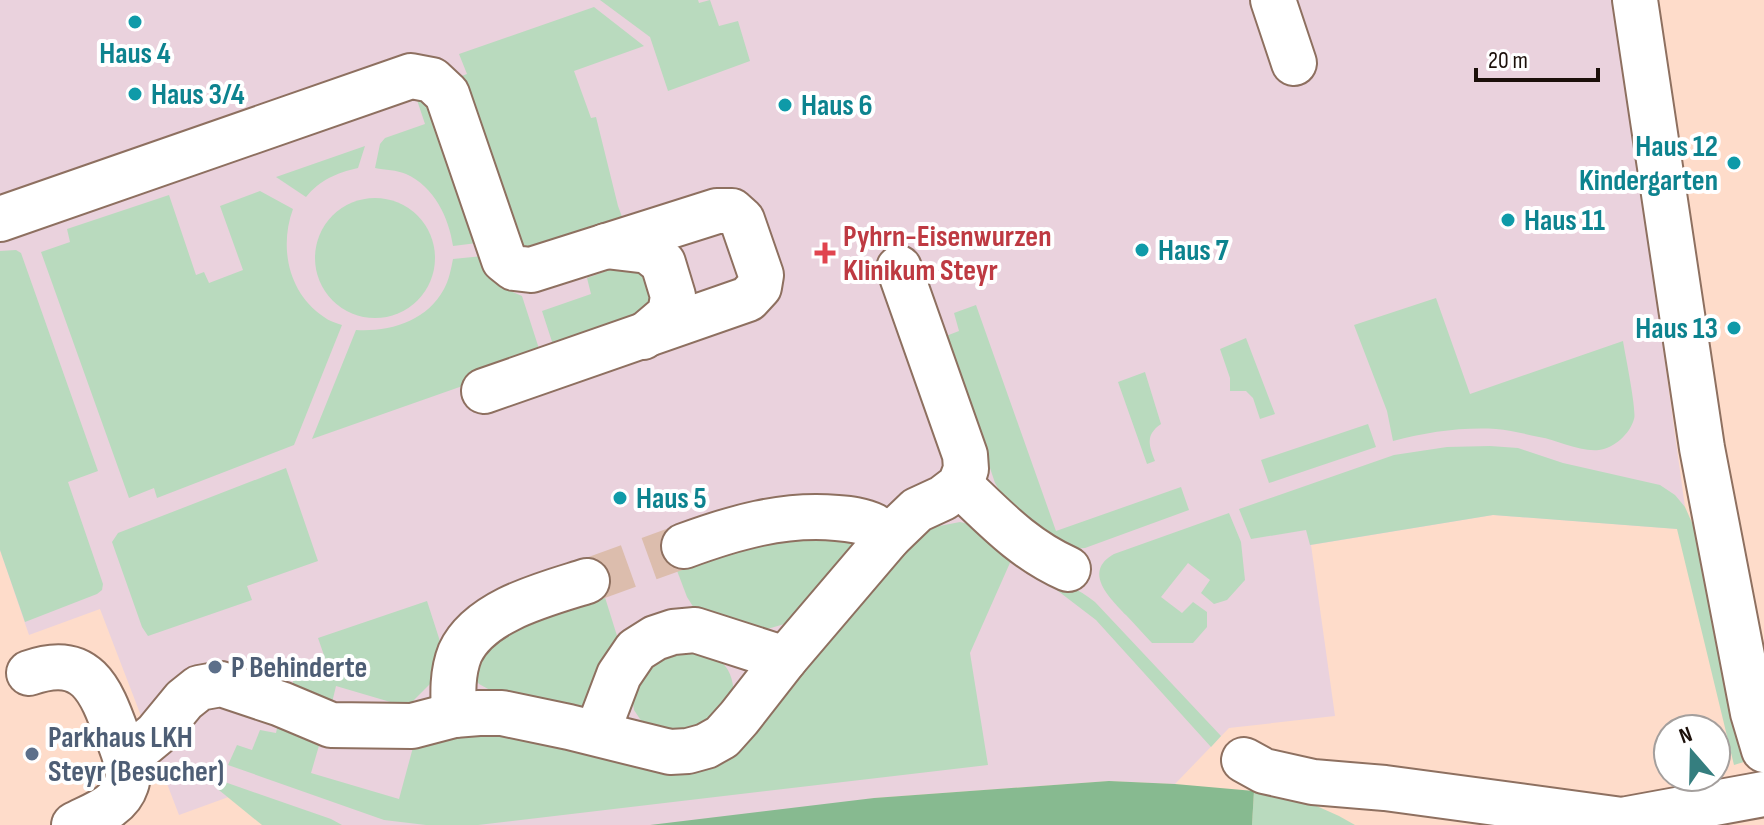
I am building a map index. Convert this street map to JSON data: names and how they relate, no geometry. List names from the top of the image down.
{
  "places": {
    "other": [
      "Haus 4",
      "Haus 3/4",
      "Haus 6",
      "Haus 12 Kindergarten",
      "Haus 11",
      "Haus 7",
      "Haus 13",
      "Haus 5",
      "P Behinderte",
      "Parkhaus LKH Steyr (Besucher)"
    ],
    "health": ["Pyhrn-Eisenwurzen Klinikum Steyr"]
  },
  "scale_bar": "20 m",
  "north": "top"
}
